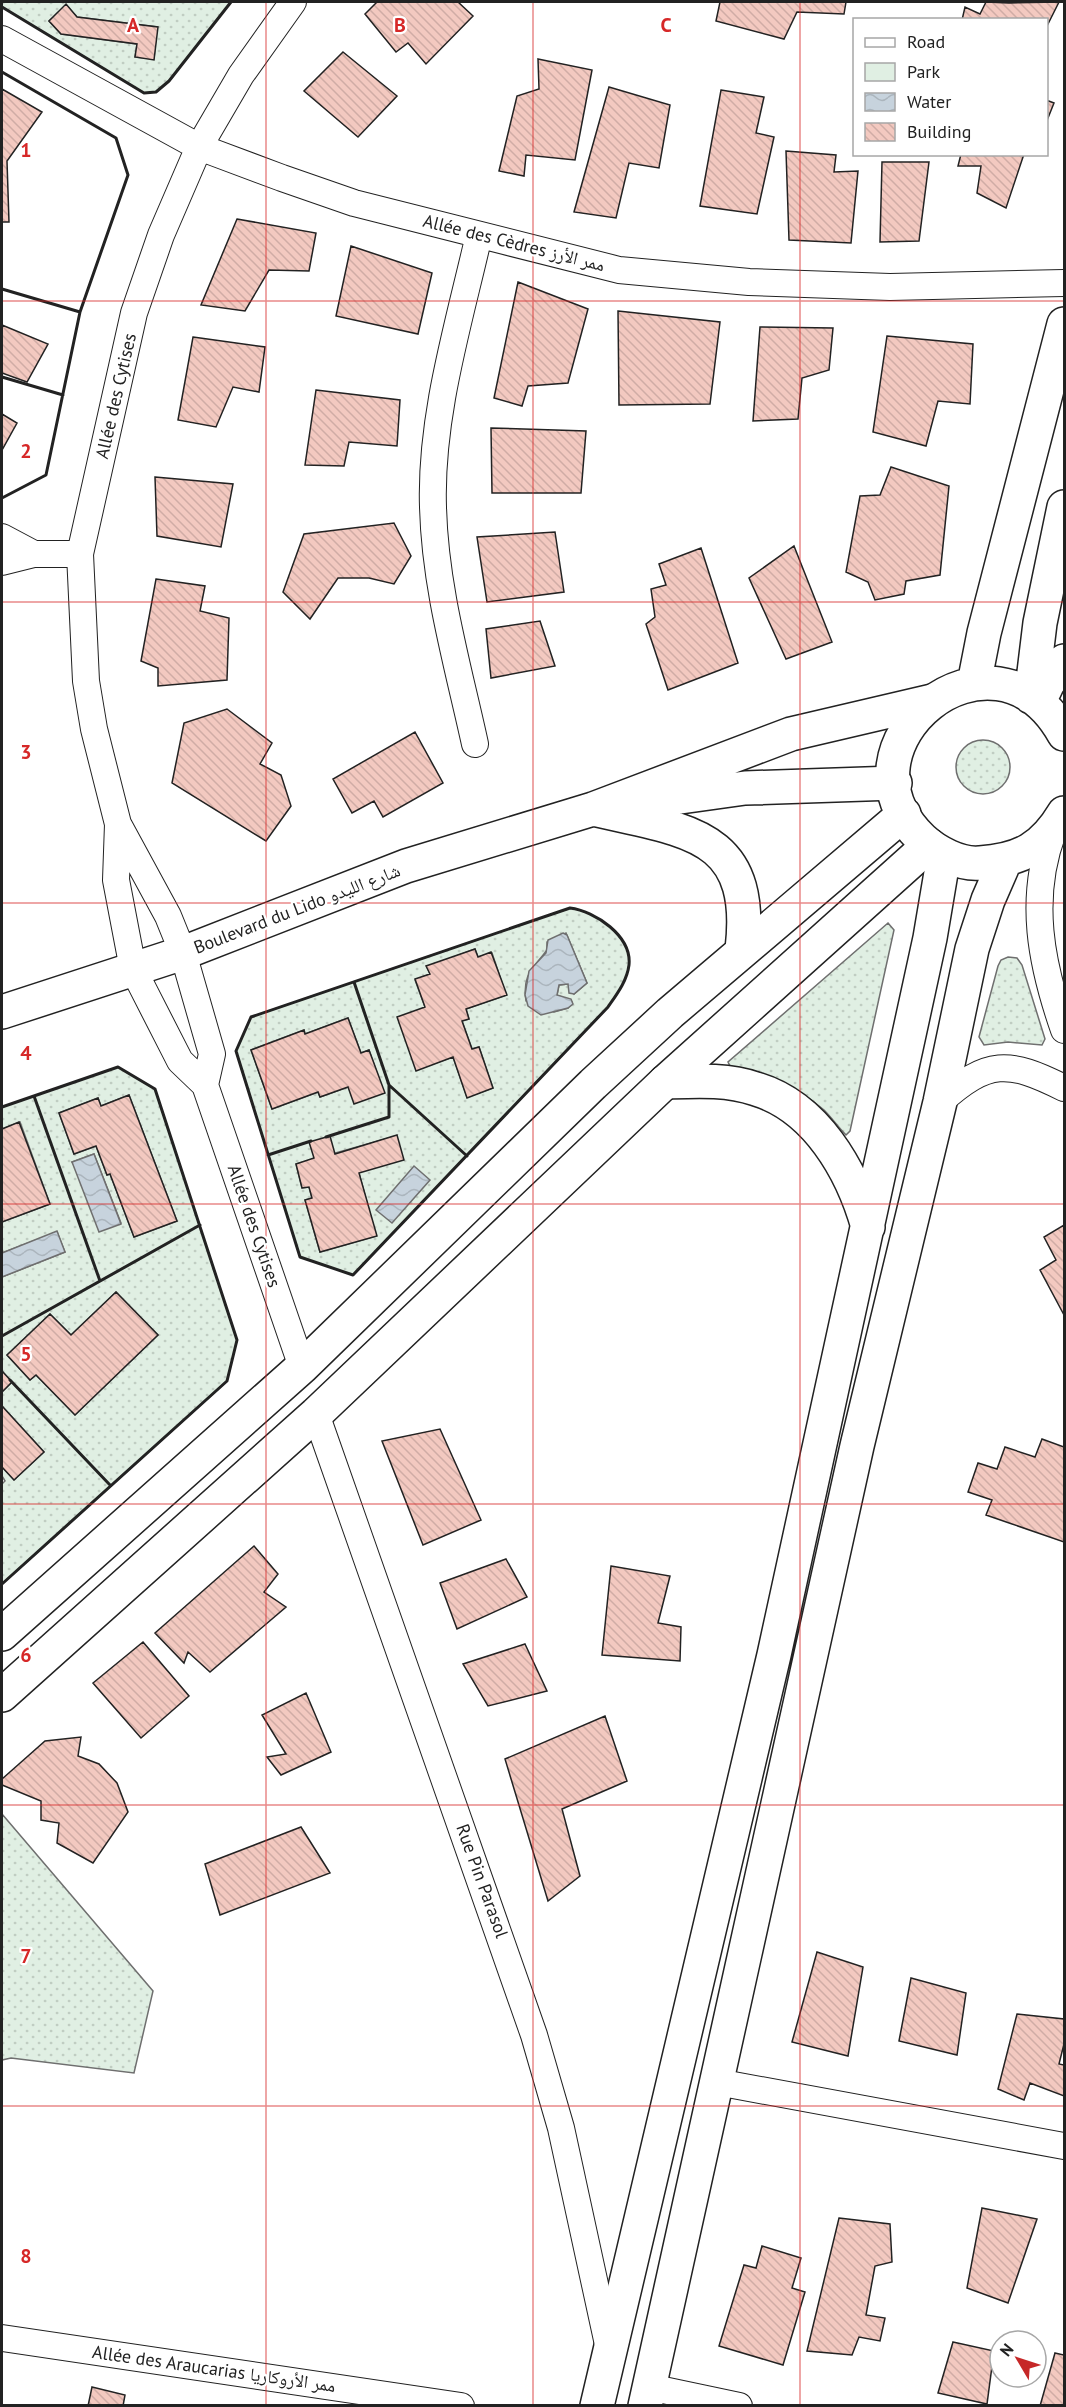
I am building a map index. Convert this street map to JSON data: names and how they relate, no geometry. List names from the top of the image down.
{
  "streets": {
    "main road": ["Boulevard du Lido شارع الليدو"],
    "street": [
      "Allée des Cèdres ممر الأرز",
      "Allée des Cytises",
      "Rue Pin Parasol",
      "Allée des Araucarias ممر الأروكاريا"
    ]
  },
  "crossings": [
    ["Allée des Cèdres ممر الأرز", "Allée des Cytises"],
    ["Allée des Cytises", "Boulevard du Lido شارع الليدو"]
  ],
  "legend": [
    "Road",
    "Park",
    "Water",
    "Building"
  ],
  "north": "top left",
  "grid": {
    "columns": ["A", "B", "C"],
    "rows": [
      "1",
      "2",
      "3",
      "4",
      "5",
      "6",
      "7",
      "8"
    ]
  }
}
